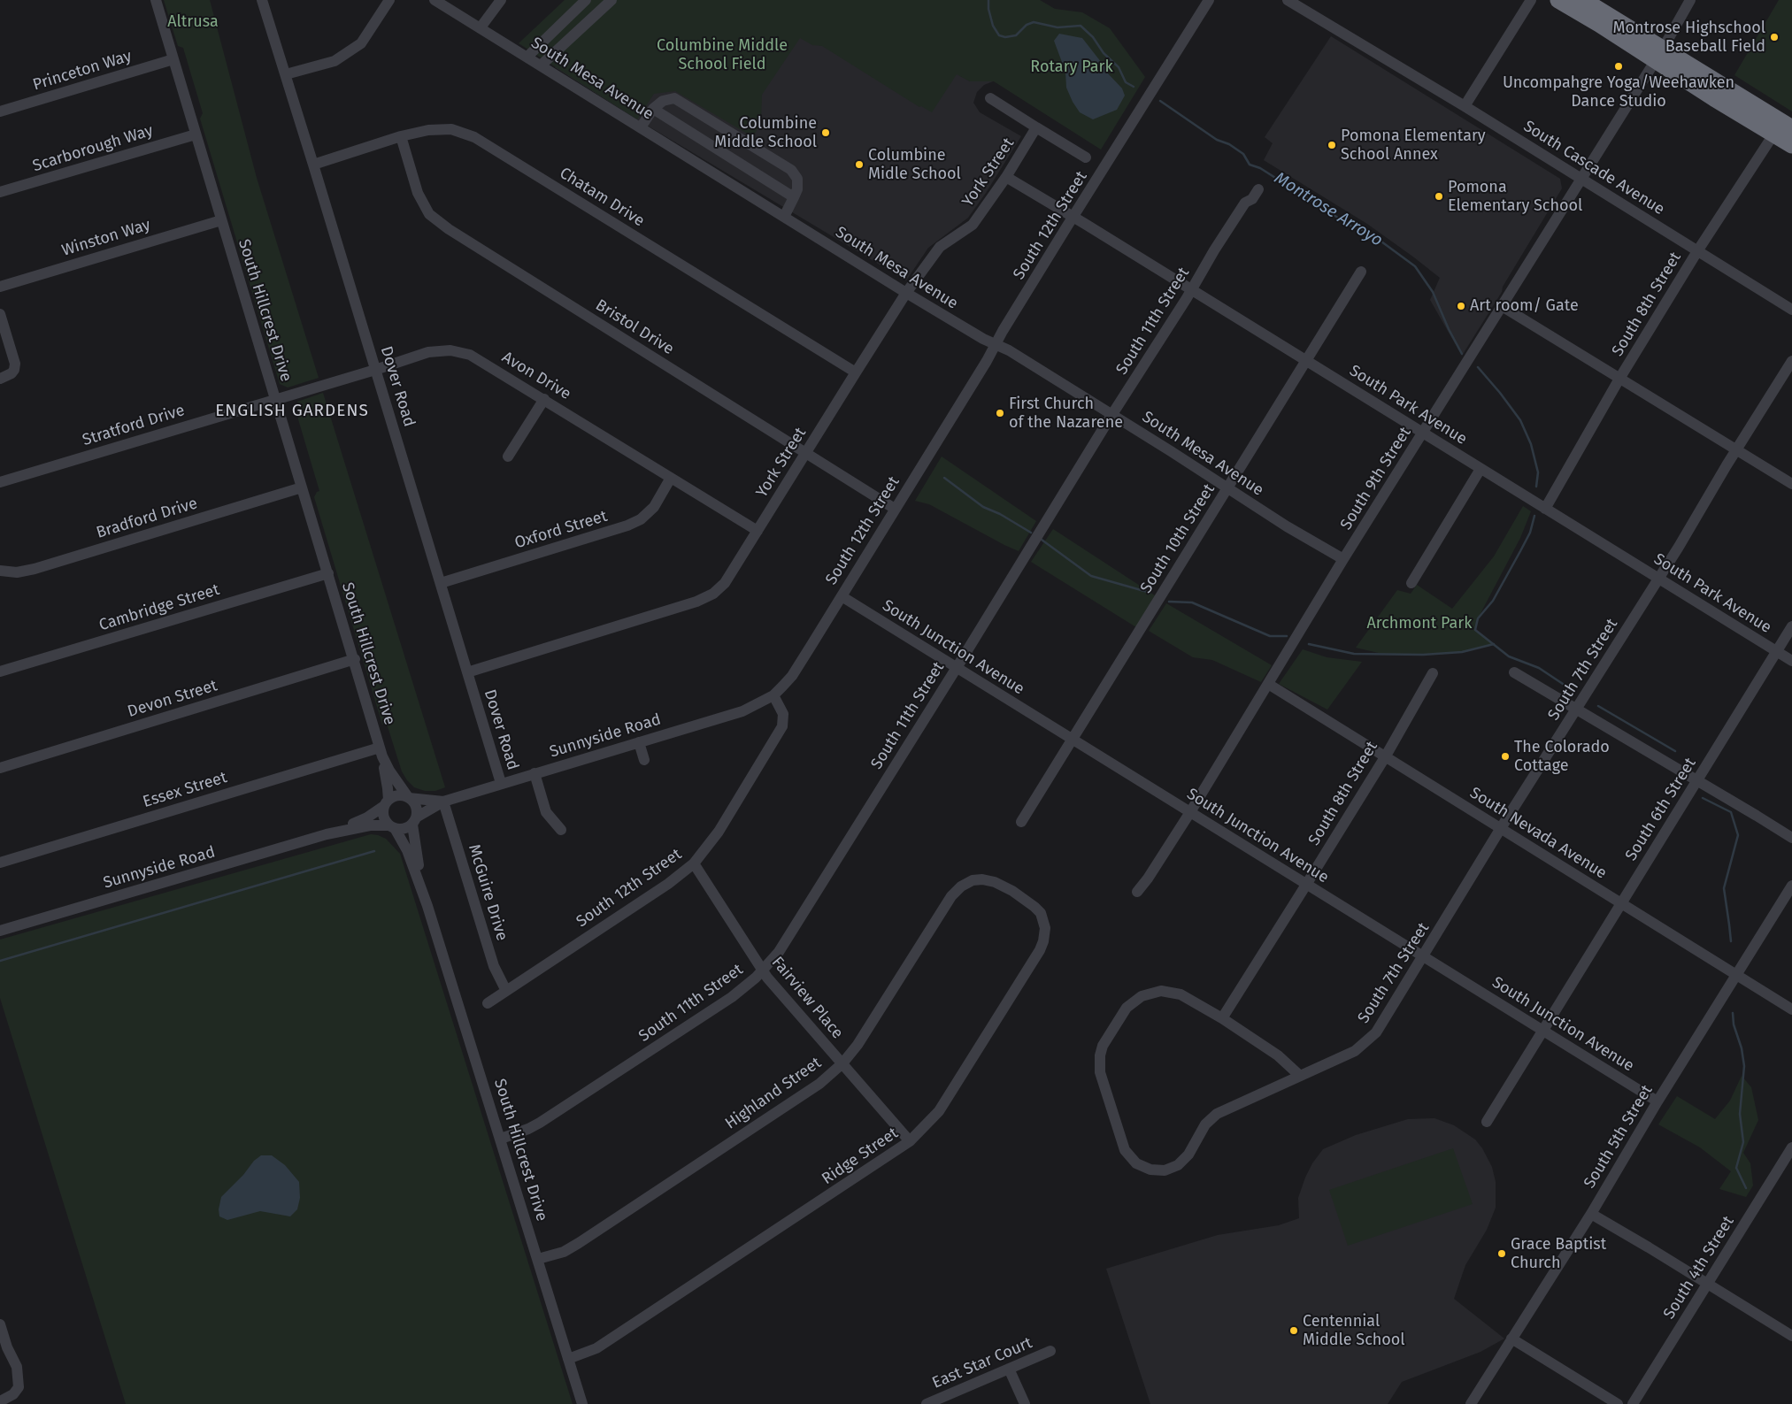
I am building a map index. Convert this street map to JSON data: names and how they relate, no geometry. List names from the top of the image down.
{
  "streets": {
    "street": [
      "Princeton Way",
      "South Mesa Avenue",
      "Scarborough Way",
      "South Cascade Avenue",
      "York Street",
      "Chatam Drive",
      "South 12th Street",
      "Winston Way",
      "South 8th Street",
      "South Hillcrest Drive",
      "South 11th Street",
      "Bristol Drive",
      "Avon Drive",
      "Dover Road",
      "South Park Avenue",
      "Stratford Drive",
      "South 9th Street",
      "Bradford Drive",
      "Oxford Street",
      "South 10th Street",
      "Cambridge Street",
      "South Junction Avenue",
      "South 7th Street",
      "Devon Street",
      "Sunnyside Road",
      "Essex Street",
      "South 6th Street",
      "South Nevada Avenue",
      "McGuire Drive",
      "Fairview Place",
      "Highland Street",
      "South 5th Street",
      "Ridge Street",
      "South 4th Street",
      "East Star Court"
    ]
  },
  "crossings": [
    ["Princeton Way", "South Hillcrest Drive"],
    ["South Mesa Avenue", "York Street"],
    ["South Mesa Avenue", "South 12th Street"],
    ["South Mesa Avenue", "South 11th Street"],
    ["South Mesa Avenue", "South 9th Street"],
    ["South Mesa Avenue", "South 10th Street"],
    ["Scarborough Way", "South Hillcrest Drive"],
    ["South Cascade Avenue", "South 8th Street"],
    ["South Cascade Avenue", "South 9th Street"],
    ["York Street", "Chatam Drive"],
    ["York Street", "Bristol Drive"],
    ["York Street", "Avon Drive"],
    ["York Street", "Dover Road"],
    ["York Street", "South Park Avenue"],
    ["Chatam Drive", "Bristol Drive"],
    ["Chatam Drive", "Dover Road"],
    ["South 12th Street", "Bristol Drive"],
    ["South 12th Street", "South Park Avenue"],
    ["South 12th Street", "South Junction Avenue"],
    ["South 12th Street", "Sunnyside Road"],
    ["South 12th Street", "McGuire Drive"],
    ["South 12th Street", "Fairview Place"],
    ["Winston Way", "South Hillcrest Drive"],
    ["South 8th Street", "South Park Avenue"],
    ["South 8th Street", "South Junction Avenue"],
    ["South 8th Street", "South 7th Street"],
    ["South 8th Street", "South Nevada Avenue"],
    ["South Hillcrest Drive", "South 11th Street"],
    ["South Hillcrest Drive", "Avon Drive"],
    ["South Hillcrest Drive", "Stratford Drive"],
    ["South Hillcrest Drive", "Bradford Drive"],
    ["South Hillcrest Drive", "Cambridge Street"],
    ["South Hillcrest Drive", "Devon Street"],
    ["South Hillcrest Drive", "Essex Street"],
    ["South Hillcrest Drive", "Highland Street"],
    ["South Hillcrest Drive", "Ridge Street"],
    ["South 11th Street", "South Park Avenue"],
    ["South 11th Street", "South Junction Avenue"],
    ["South 11th Street", "Fairview Place"],
    ["Avon Drive", "Dover Road"],
    ["Avon Drive", "Stratford Drive"],
    ["Avon Drive", "Oxford Street"],
    ["Dover Road", "Oxford Street"],
    ["Dover Road", "Sunnyside Road"],
    ["South Park Avenue", "South 9th Street"],
    ["South Park Avenue", "South 10th Street"],
    ["South Park Avenue", "South 7th Street"],
    ["South Park Avenue", "South 6th Street"],
    ["South 9th Street", "South Junction Avenue"],
    ["South 9th Street", "South Nevada Avenue"],
    ["South 10th Street", "South Junction Avenue"],
    ["South Junction Avenue", "South 7th Street"],
    ["South Junction Avenue", "South 6th Street"],
    ["South Junction Avenue", "South 5th Street"],
    ["South 7th Street", "South Nevada Avenue"],
    ["Sunnyside Road", "McGuire Drive"],
    ["South 6th Street", "South Nevada Avenue"],
    ["South Nevada Avenue", "South 5th Street"],
    ["Fairview Place", "Highland Street"],
    ["Fairview Place", "Ridge Street"],
    ["Highland Street", "Ridge Street"]
  ],
  "districts": ["ENGLISH GARDENS"],
  "water": ["Montrose Arroyo"],
  "parks": [
    "Altrusa",
    "Columbine Middle School Field",
    "Rotary Park",
    "Archmont Park"
  ],
  "places": [
    "Montrose Highschool Baseball Field",
    "Uncompahgre Yoga/Weehawken Dance Studio",
    "Columbine Middle School",
    "Pomona Elementary School Annex",
    "Columbine Midle School",
    "Pomona Elementary School",
    "Art room/ Gate",
    "First Church of the Nazarene",
    "The Colorado Cottage",
    "Grace Baptist Church",
    "Centennial Middle School"
  ]
}
